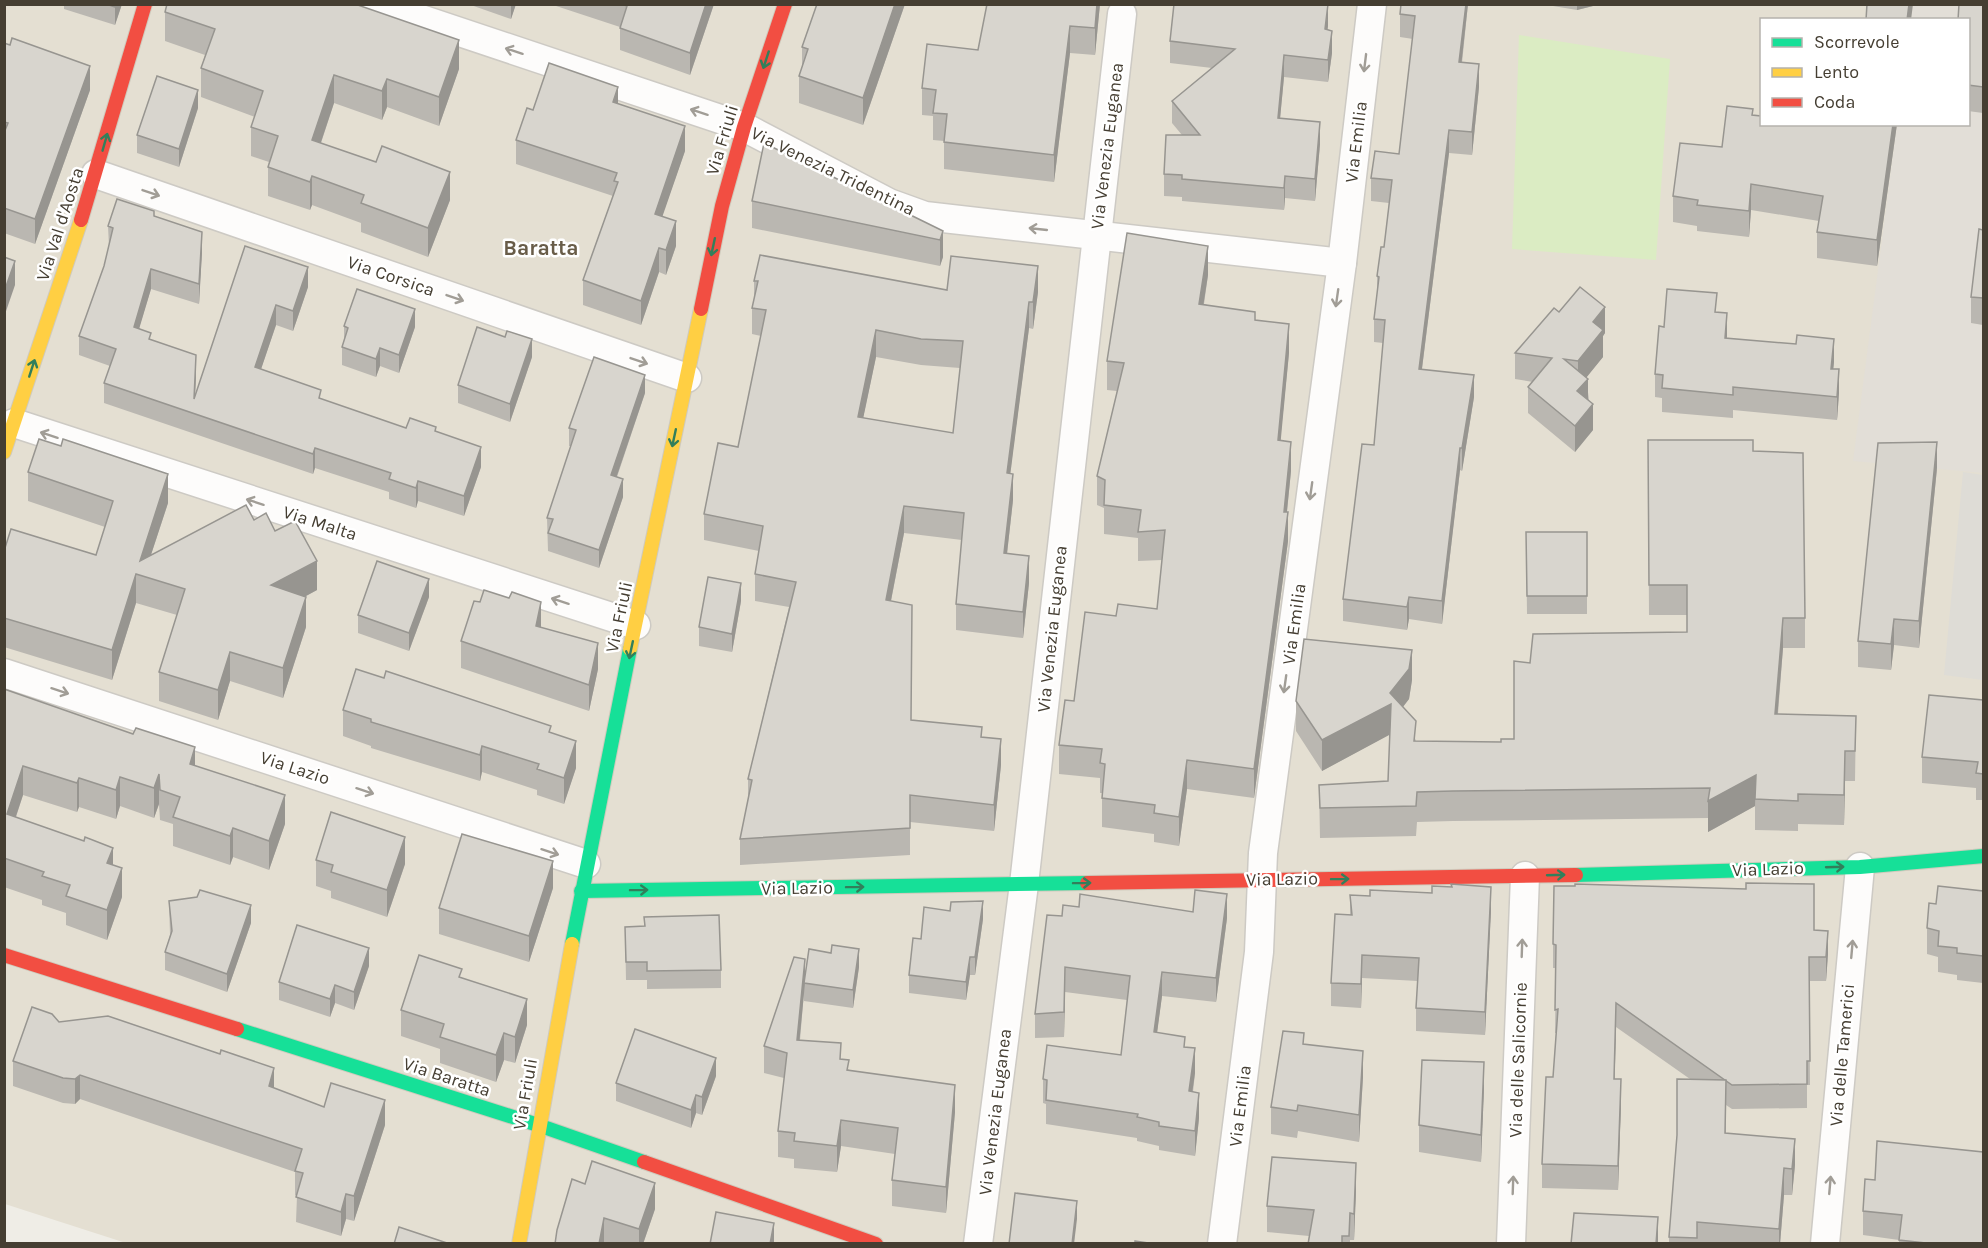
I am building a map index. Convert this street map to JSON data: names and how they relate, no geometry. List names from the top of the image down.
{
  "streets": {
    "street": [
      "Via Friuli",
      "Via Emilia",
      "Via Venezia Euganea",
      "Via Venezia Tridentina",
      "Via Val d'Aosta",
      "Via Corsica",
      "Via Malta",
      "Via Lazio",
      "Via delle Tamerici",
      "Via delle Salicornie",
      "Via Baratta"
    ]
  },
  "crossings": [
    ["Via Friuli", "Via Venezia Tridentina"],
    ["Via Friuli", "Via Corsica"],
    ["Via Friuli", "Via Malta"],
    ["Via Friuli", "Via Lazio"],
    ["Via Friuli", "Via Baratta"],
    ["Via Emilia", "Via Venezia Tridentina"],
    ["Via Emilia", "Via Lazio"],
    ["Via Venezia Euganea", "Via Venezia Tridentina"],
    ["Via Venezia Euganea", "Via Lazio"],
    ["Via Val d'Aosta", "Via Corsica"],
    ["Via Val d'Aosta", "Via Malta"],
    ["Via Lazio", "Via delle Tamerici"],
    ["Via Lazio", "Via delle Salicornie"]
  ],
  "one_way": [
    "Via Friuli",
    "Via Emilia",
    "Via Venezia Tridentina",
    "Via Val d'Aosta",
    "Via Corsica",
    "Via Malta",
    "Via Lazio",
    "Via delle Tamerici",
    "Via delle Salicornie"
  ],
  "districts": ["Baratta"],
  "legend": ["Scorrevole", "Lento", "Coda"]
}
